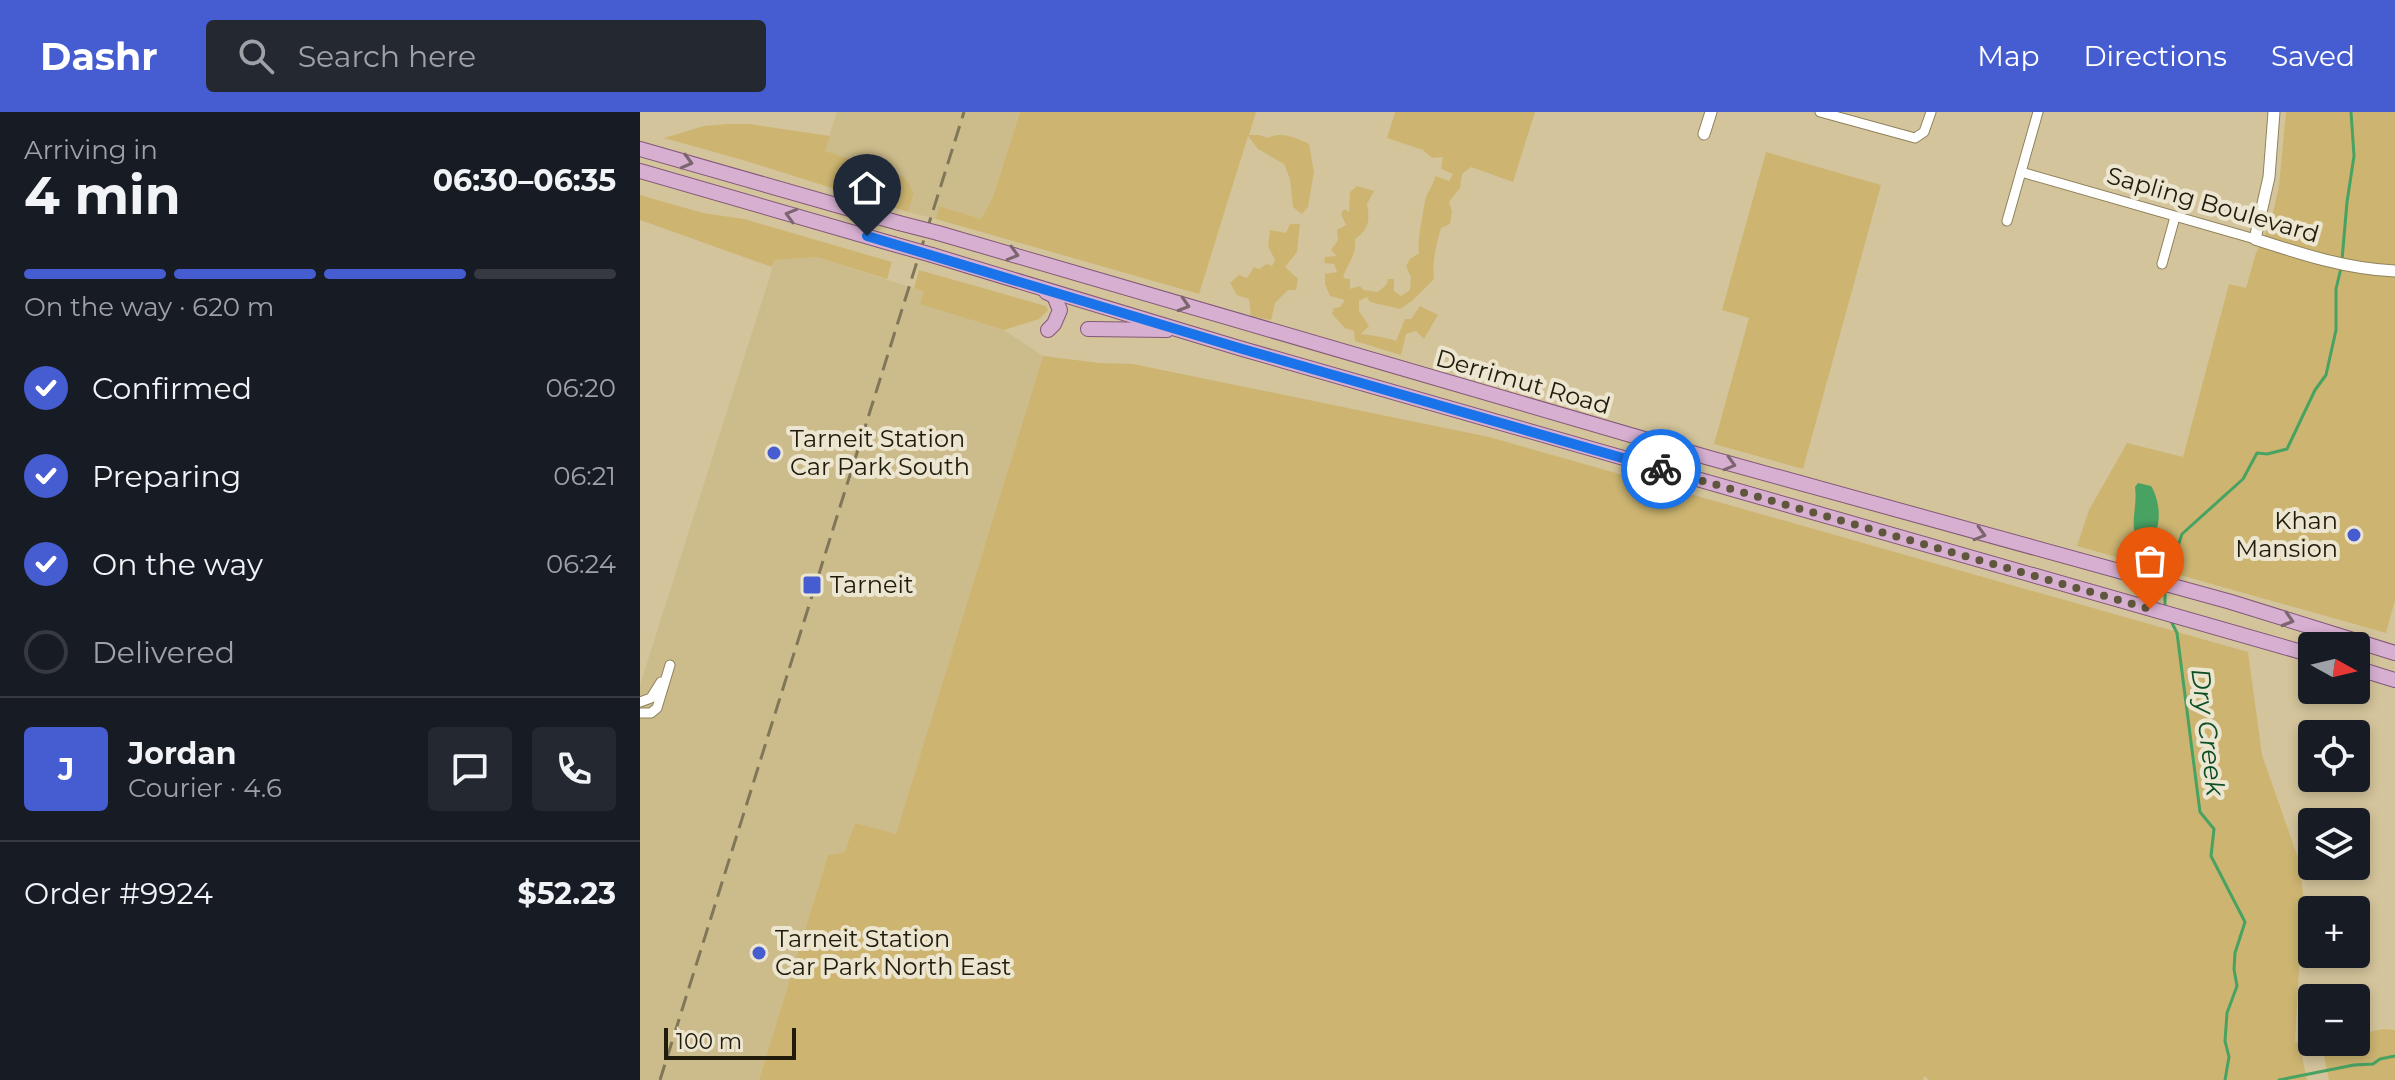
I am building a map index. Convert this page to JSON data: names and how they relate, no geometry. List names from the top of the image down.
{
  "streets": {
    "main road": ["Derrimut Road"],
    "street": ["Sapling Boulevard"]
  },
  "water": ["Dry Creek"],
  "places": {
    "other": ["Tarneit Station Car Park South", "Khan Mansion", "Tarneit Station Car Park North East"],
    "transit": ["Tarneit"]
  },
  "scale_bar": "100 m",
  "north": "right",
  "page": {
    "header": "Dashr",
    "search": "Search here",
    "nav": ["Map", "Directions", "Saved"],
    "heading": ["4 min", "Arriving in", "06:30–06:35"],
    "panel": [
      "Jordan",
      "Courier · 4.6",
      "Order #9924",
      "$52.23"
    ],
    "bar": "On the way · 620 m",
    "list": [
      ["Confirmed", "06:20"],
      ["Preparing", "06:21"],
      ["On the way", "06:24"],
      "Delivered"
    ],
    "map_buttons": ["+", "−"],
    "round": "J",
    "scale": "100 m"
  }
}
